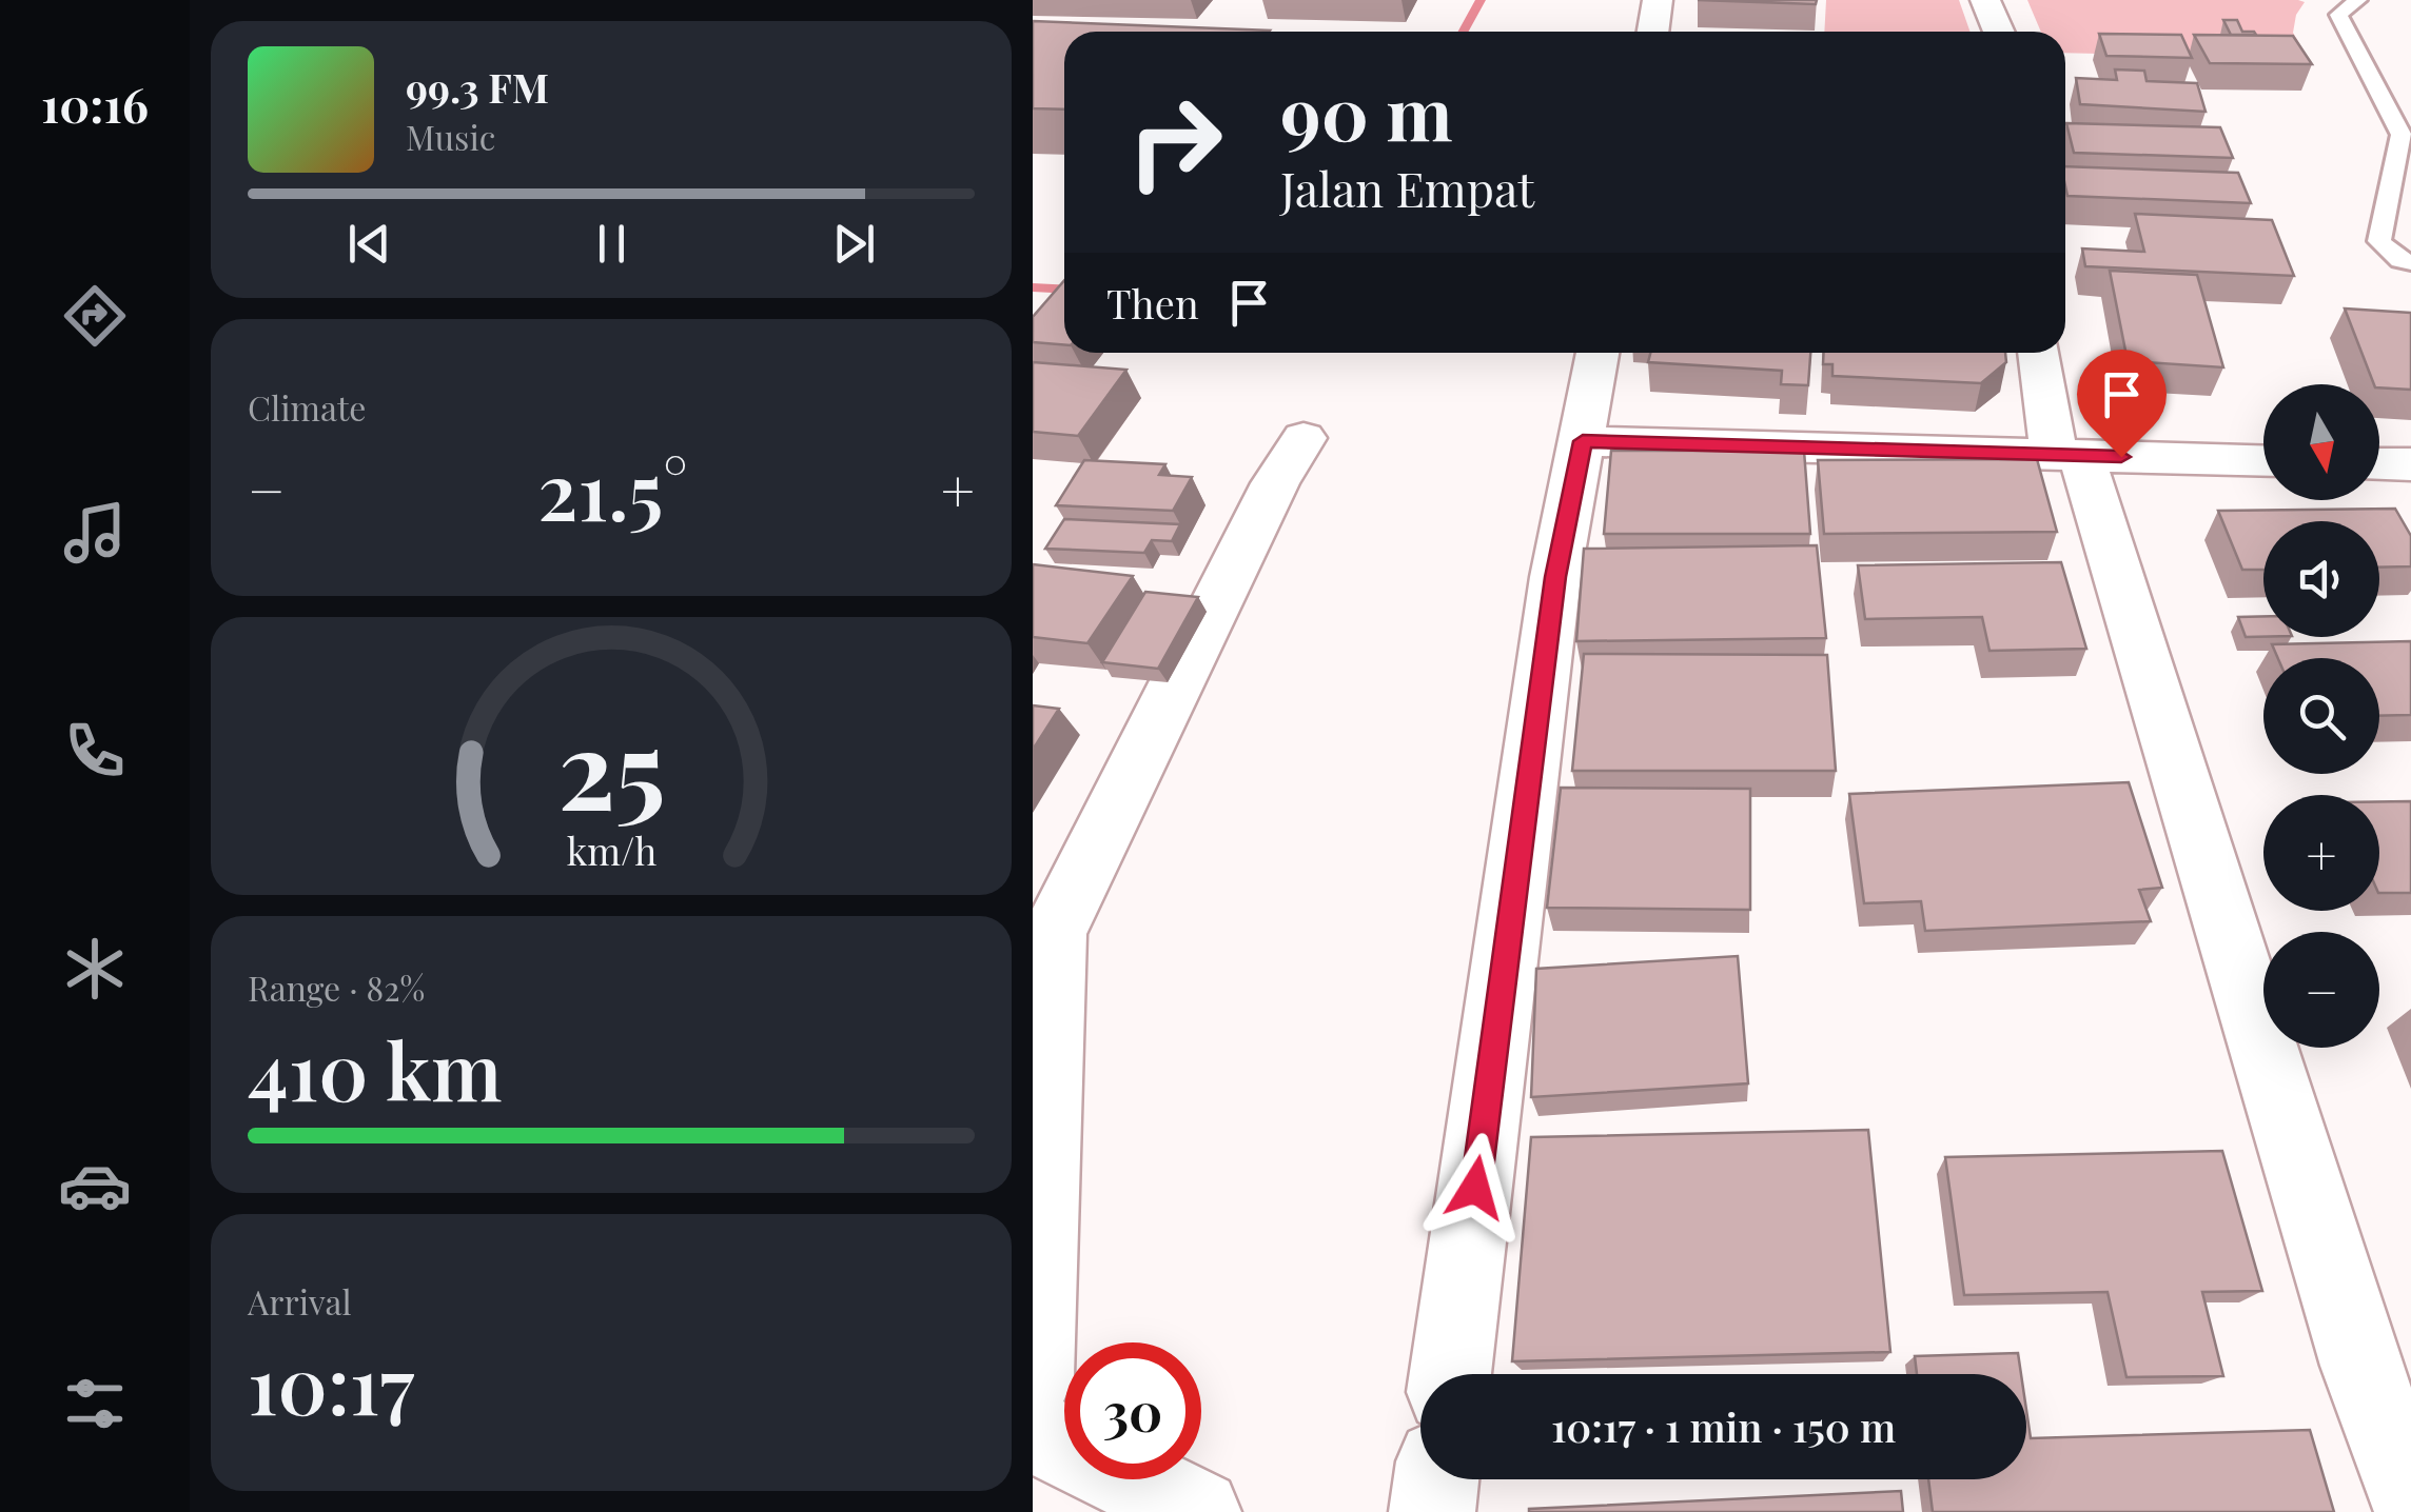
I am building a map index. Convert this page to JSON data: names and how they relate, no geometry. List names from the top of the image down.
{
  "north": "bottom",
  "page": {
    "tabs": "10:16",
    "turn": ["90 m", "Jalan Empat"],
    "song": ["99.3 FM", "Music"],
    "then": "Then",
    "tile": [
      "Climate",
      ["Range · 82%", "410 km"],
      ["Arrival", "10:17"]
    ],
    "map_buttons": ["+", "−"],
    "heat": ["−", "21.5°", "+"],
    "limit": "30",
    "trip": "10:17 · 1 min · 150 m",
    "gauge": ["25", "km/h"]
  }
}
